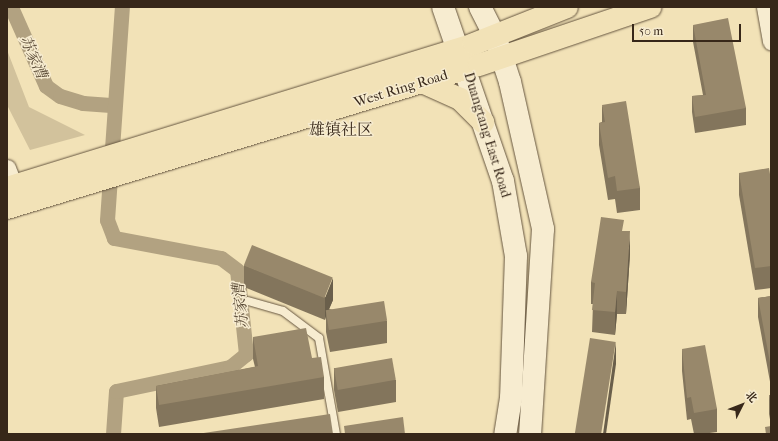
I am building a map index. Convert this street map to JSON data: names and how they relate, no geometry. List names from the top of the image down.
{
  "streets": {
    "main road": ["West Ring Road", "Duangtang East Road"]
  },
  "crossings": [
    ["West Ring Road", "Duangtang East Road"]
  ],
  "districts": ["雄镇社区"],
  "water": ["苏家漕"],
  "scale_bar": "50 m",
  "north": "top right"
}
